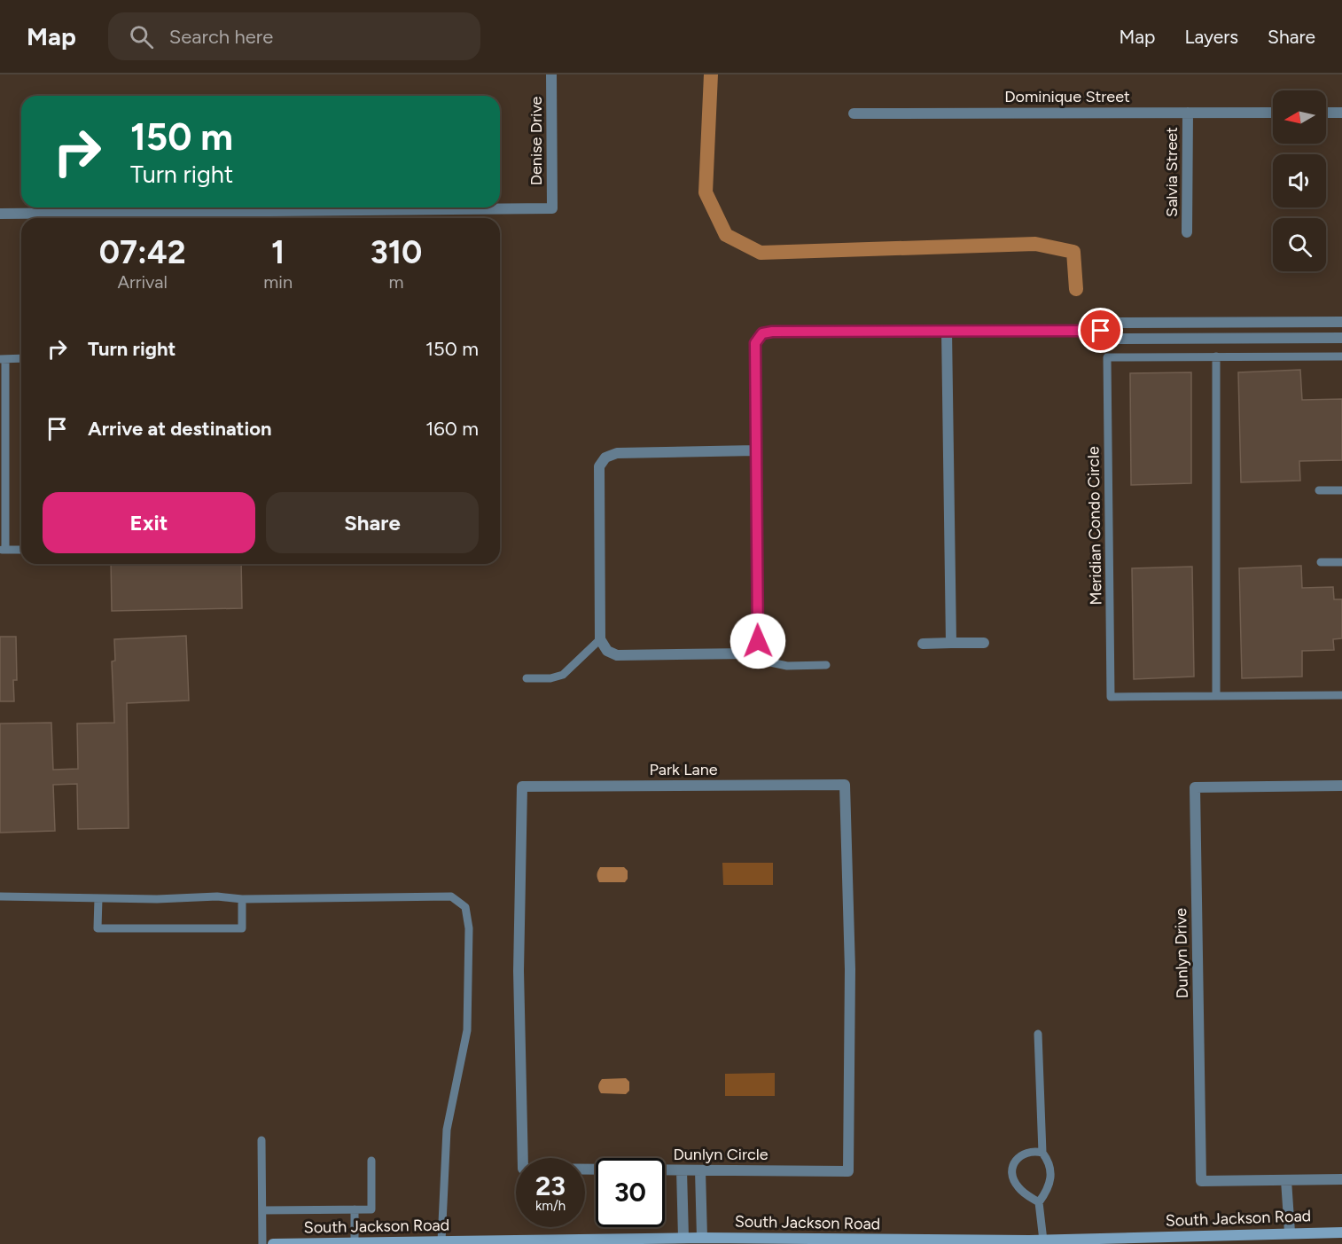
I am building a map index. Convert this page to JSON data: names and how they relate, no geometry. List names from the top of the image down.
{
  "streets": {
    "main road": ["South Jackson Road"],
    "street": [
      "Dominique Street",
      "Denise Drive",
      "Salvia Street",
      "Park Lane",
      "Dunlyn Drive",
      "Dunlyn Circle"
    ],
    "lane": ["Meridian Condo Circle"]
  },
  "crossings": [
    ["Dominique Street", "Salvia Street"],
    ["Park Lane", "Dunlyn Circle"]
  ],
  "north": "left",
  "page": {
    "header": "Map",
    "search": "Search here",
    "nav": ["Map", "Layers", "Share"],
    "turn": ["150 m", "Turn right"],
    "eta": [
      "07:42",
      "Arrival",
      "1",
      "min",
      "310",
      "m"
    ],
    "list": [
      {
        "name": "Turn right",
        "value": "150 m"
      },
      {
        "name": "Arrive at destination",
        "value": "160 m"
      }
    ],
    "buttons": ["Exit", "Share"],
    "speed": "23 km/h",
    "limit": "30"
  }
}
